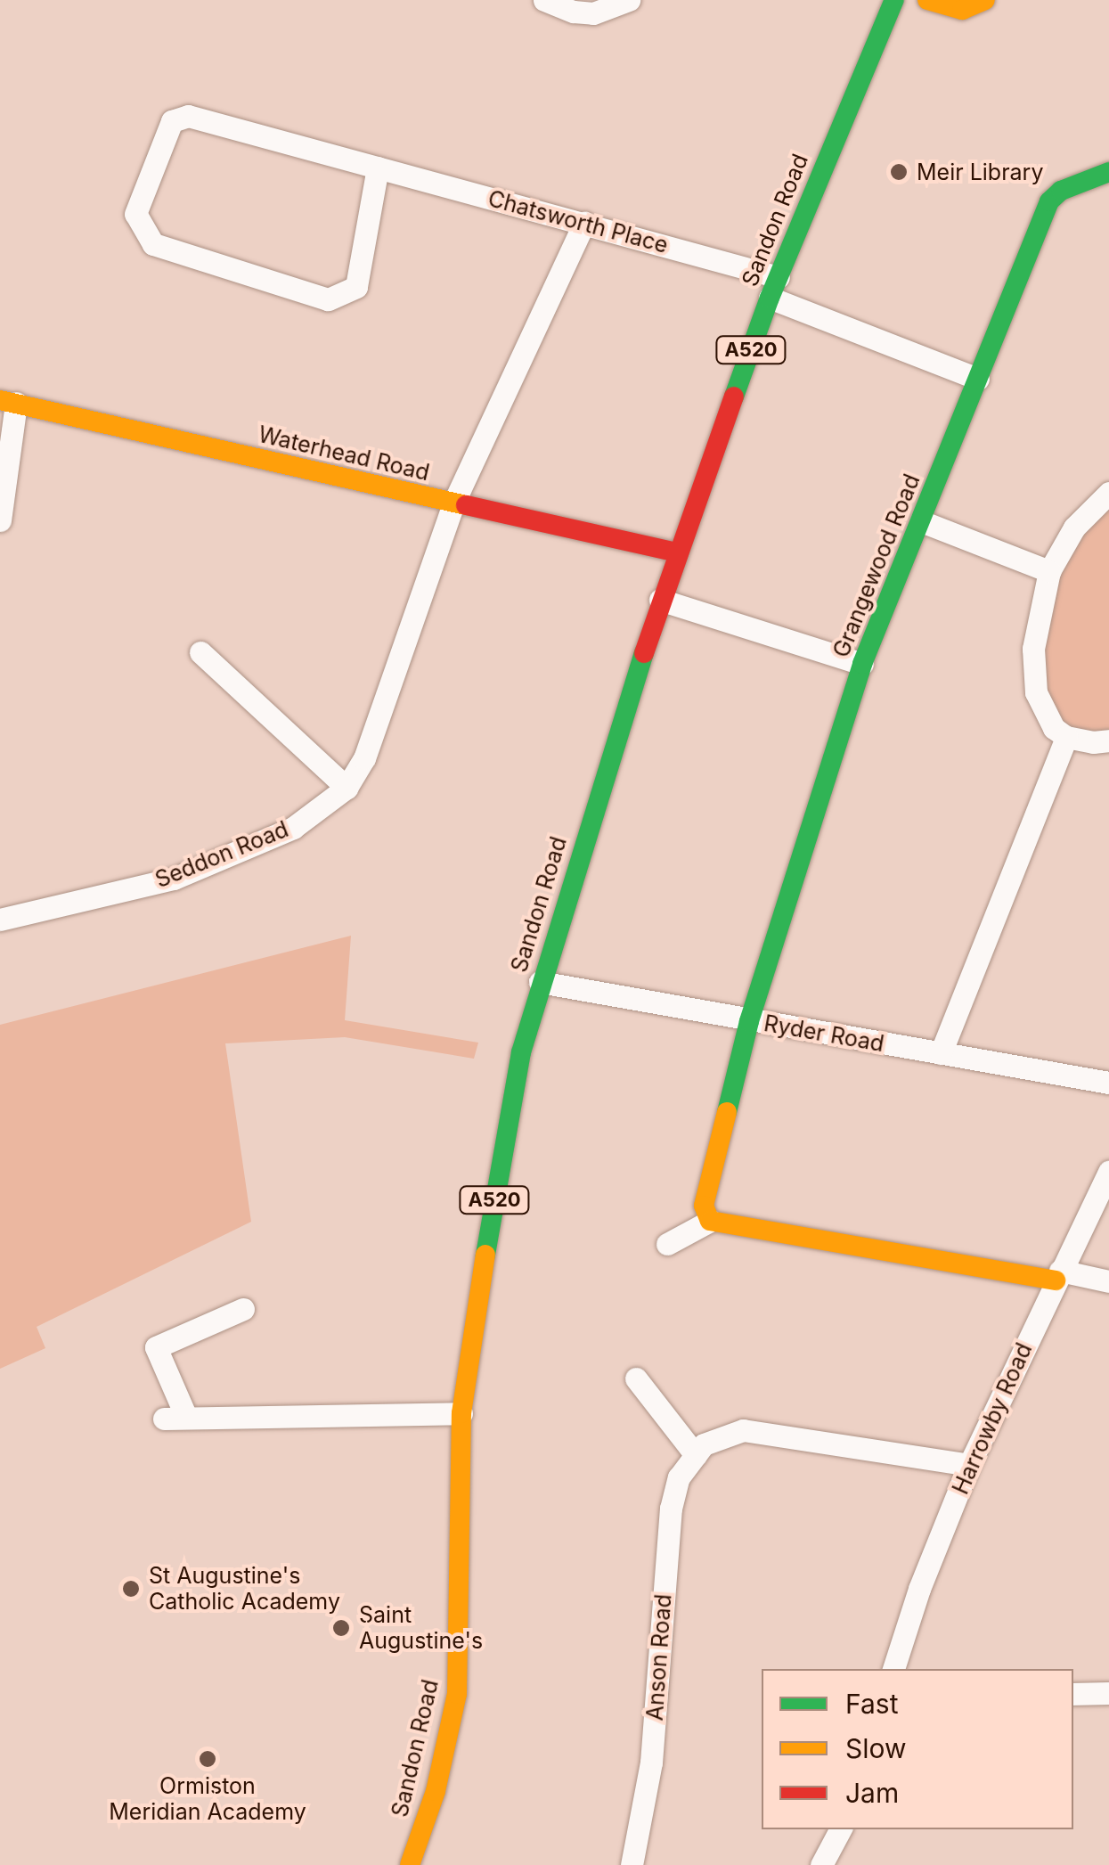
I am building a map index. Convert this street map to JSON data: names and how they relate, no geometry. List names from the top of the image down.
{
  "streets": {
    "main road": [
      "Sandon Road",
      "A520",
      "Waterhead Road",
      "Grangewood Road"
    ],
    "street": [
      "Chatsworth Place",
      "Seddon Road",
      "Ryder Road",
      "Harrowby Road",
      "Anson Road"
    ]
  },
  "crossings": [
    ["Sandon Road", "Chatsworth Place"],
    ["Sandon Road", "Waterhead Road"],
    ["Sandon Road", "Ryder Road"],
    ["Chatsworth Place", "Grangewood Road"],
    ["Chatsworth Place", "Seddon Road"],
    ["Waterhead Road", "Seddon Road"],
    ["Grangewood Road", "Ryder Road"]
  ],
  "places": [
    "Meir Library",
    "St Augustine's Catholic Academy",
    "Saint Augustine's",
    "Ormiston Meridian Academy"
  ],
  "legend": ["Fast", "Slow", "Jam"]
}
